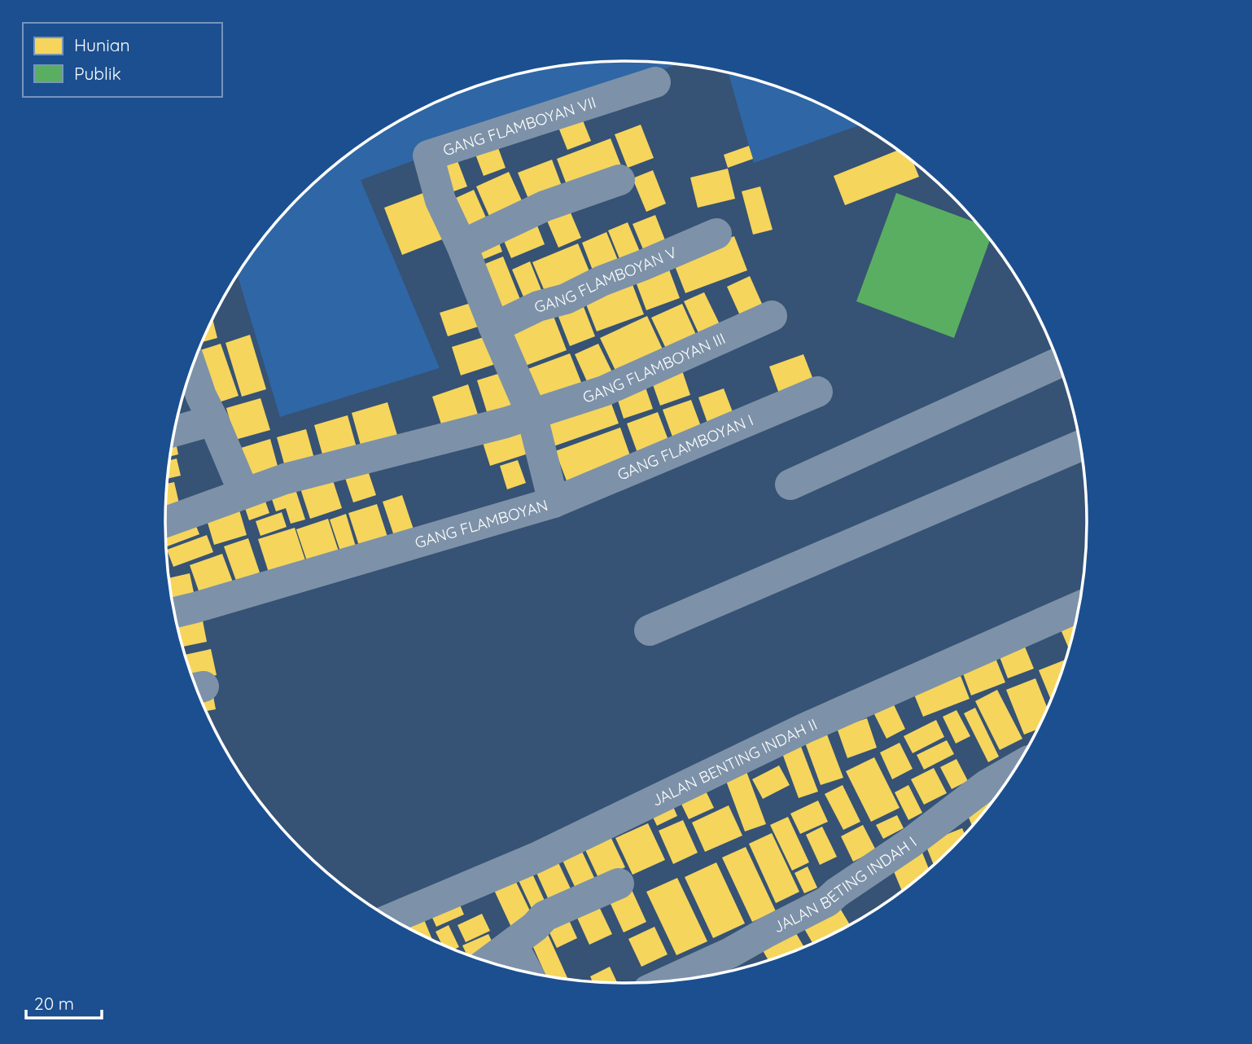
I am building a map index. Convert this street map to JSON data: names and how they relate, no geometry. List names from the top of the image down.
{
  "streets": {
    "street": [
      "GANG FLAMBOYAN VII",
      "GANG FLAMBOYAN V",
      "GANG FLAMBOYAN III",
      "GANG FLAMBOYAN I",
      "GANG FLAMBOYAN",
      "JALAN BENTING INDAH II",
      "JALAN BETING INDAH I"
    ]
  },
  "crossings": [
    ["GANG FLAMBOYAN VII", "GANG FLAMBOYAN"],
    ["GANG FLAMBOYAN V", "GANG FLAMBOYAN"],
    ["GANG FLAMBOYAN III", "GANG FLAMBOYAN"],
    ["GANG FLAMBOYAN I", "GANG FLAMBOYAN"]
  ],
  "legend": ["Hunian", "Publik"],
  "scale_bar": "20 m"
}
